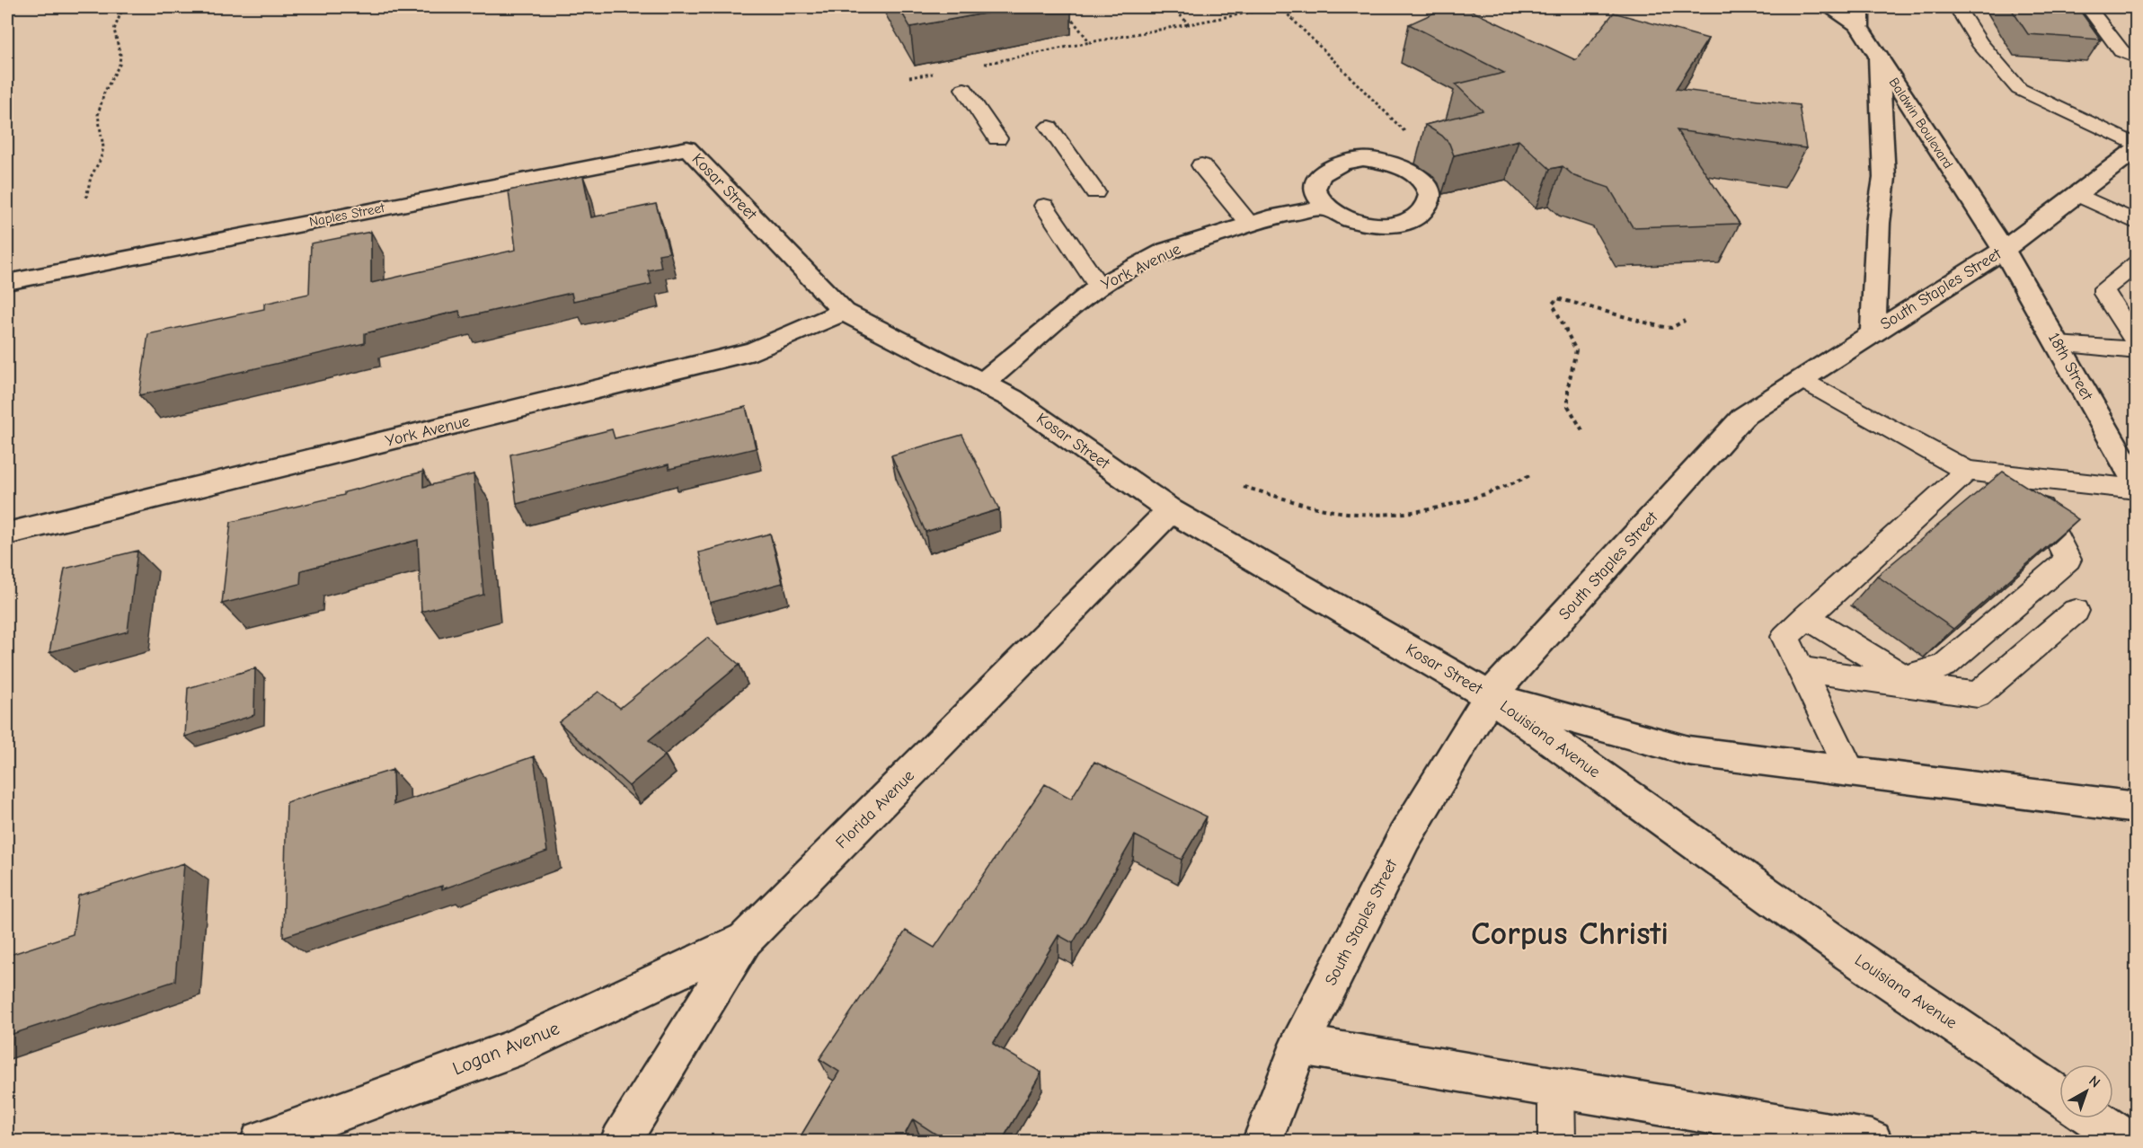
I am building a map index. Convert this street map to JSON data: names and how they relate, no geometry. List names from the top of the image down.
{
  "streets": {
    "street": [
      "Baldwin Boulevard",
      "Kosar Street",
      "Naples Street",
      "York Avenue",
      "South Staples Street",
      "18th Street",
      "Louisiana Avenue",
      "Florida Avenue",
      "Logan Avenue"
    ]
  },
  "crossings": [
    ["Baldwin Boulevard", "South Staples Street"],
    ["Baldwin Boulevard", "18th Street"],
    ["Kosar Street", "Naples Street"],
    ["Kosar Street", "York Avenue"],
    ["Kosar Street", "South Staples Street"],
    ["Kosar Street", "Louisiana Avenue"],
    ["Kosar Street", "Florida Avenue"],
    ["South Staples Street", "18th Street"],
    ["South Staples Street", "Louisiana Avenue"],
    ["Florida Avenue", "Logan Avenue"]
  ],
  "districts": ["Corpus Christi"],
  "north": "top right"
}
